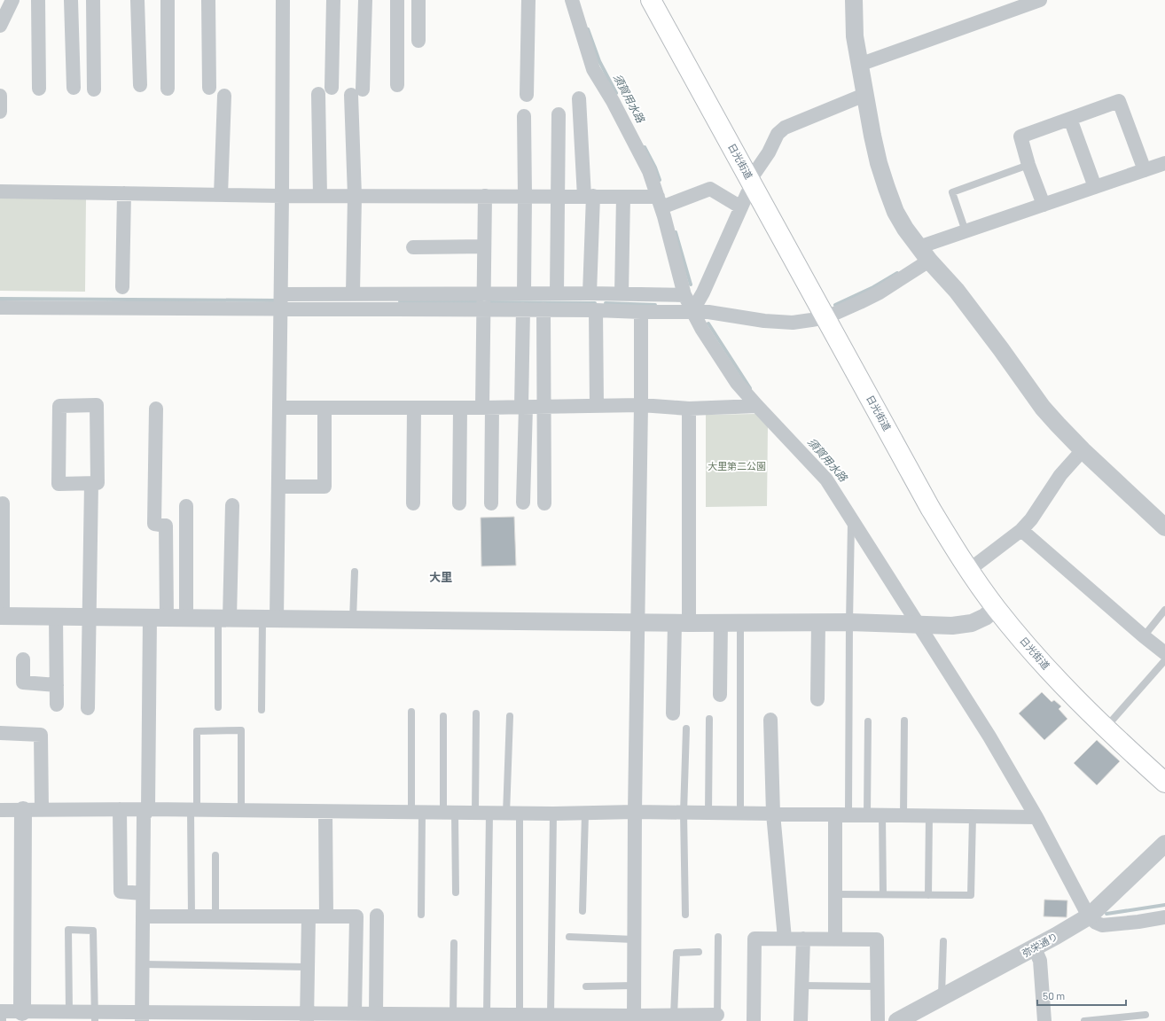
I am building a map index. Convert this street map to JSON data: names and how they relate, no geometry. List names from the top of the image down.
{
  "streets": {
    "main road": ["日光街道"],
    "street": ["弥栄通り"]
  },
  "districts": ["大里"],
  "water": ["須賀用水路"],
  "parks": ["大里第二公園"],
  "scale_bar": "50 m"
}
